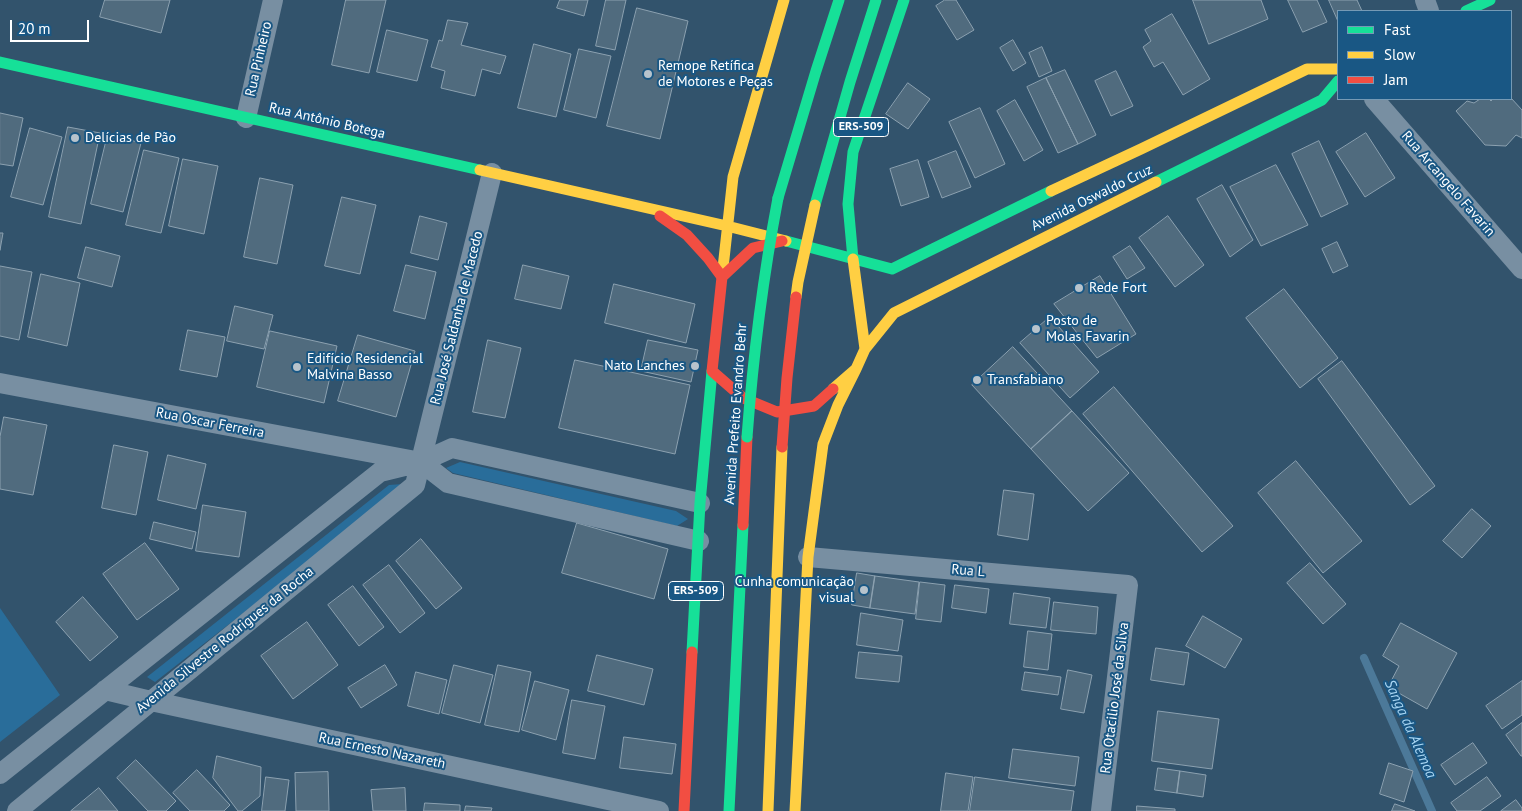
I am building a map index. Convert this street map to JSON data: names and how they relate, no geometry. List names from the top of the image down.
{
  "streets": {
    "main road": [
      "Rua Antônio Botega",
      "ERS-509",
      "Avenida Oswaldo Cruz",
      "Avenida Prefeito Evandro Behr"
    ],
    "street": [
      "Rua Pinheiro",
      "Rua Arcangelo Favarin",
      "Rua José Saldanha de Macedo",
      "Rua Oscar Ferreira",
      "Rua L",
      "Avenida Silvestre Rodrigues da Rocha",
      "Rua Otacilio José da Silva",
      "Rua Ernesto Nazareth"
    ]
  },
  "crossings": [
    ["Rua Pinheiro", "Rua Antônio Botega"],
    ["Rua Antônio Botega", "ERS-509"],
    ["Rua Antônio Botega", "Avenida Oswaldo Cruz"],
    ["Rua Antônio Botega", "Rua José Saldanha de Macedo"],
    ["Rua Antônio Botega", "Avenida Prefeito Evandro Behr"],
    ["ERS-509", "Avenida Oswaldo Cruz"],
    ["ERS-509", "Avenida Prefeito Evandro Behr"],
    ["Avenida Oswaldo Cruz", "Avenida Prefeito Evandro Behr"],
    ["Rua José Saldanha de Macedo", "Rua Oscar Ferreira"],
    ["Rua José Saldanha de Macedo", "Avenida Silvestre Rodrigues da Rocha"],
    ["Rua Oscar Ferreira", "Avenida Silvestre Rodrigues da Rocha"],
    ["Rua L", "Rua Otacilio José da Silva"],
    ["Avenida Silvestre Rodrigues da Rocha", "Rua Ernesto Nazareth"]
  ],
  "water": ["Sanga da Alemoa"],
  "places": [
    "Remope Retífica de Motores e Peças",
    "Delícias de Pão",
    "Rede Fort",
    "Posto de Molas Favarin",
    "Nato Lanches",
    "Edifício Residencial Malvina Basso",
    "Transfabiano",
    "Cunha comunicação visual"
  ],
  "legend": ["Fast", "Slow", "Jam"],
  "scale_bar": "20 m"
}
